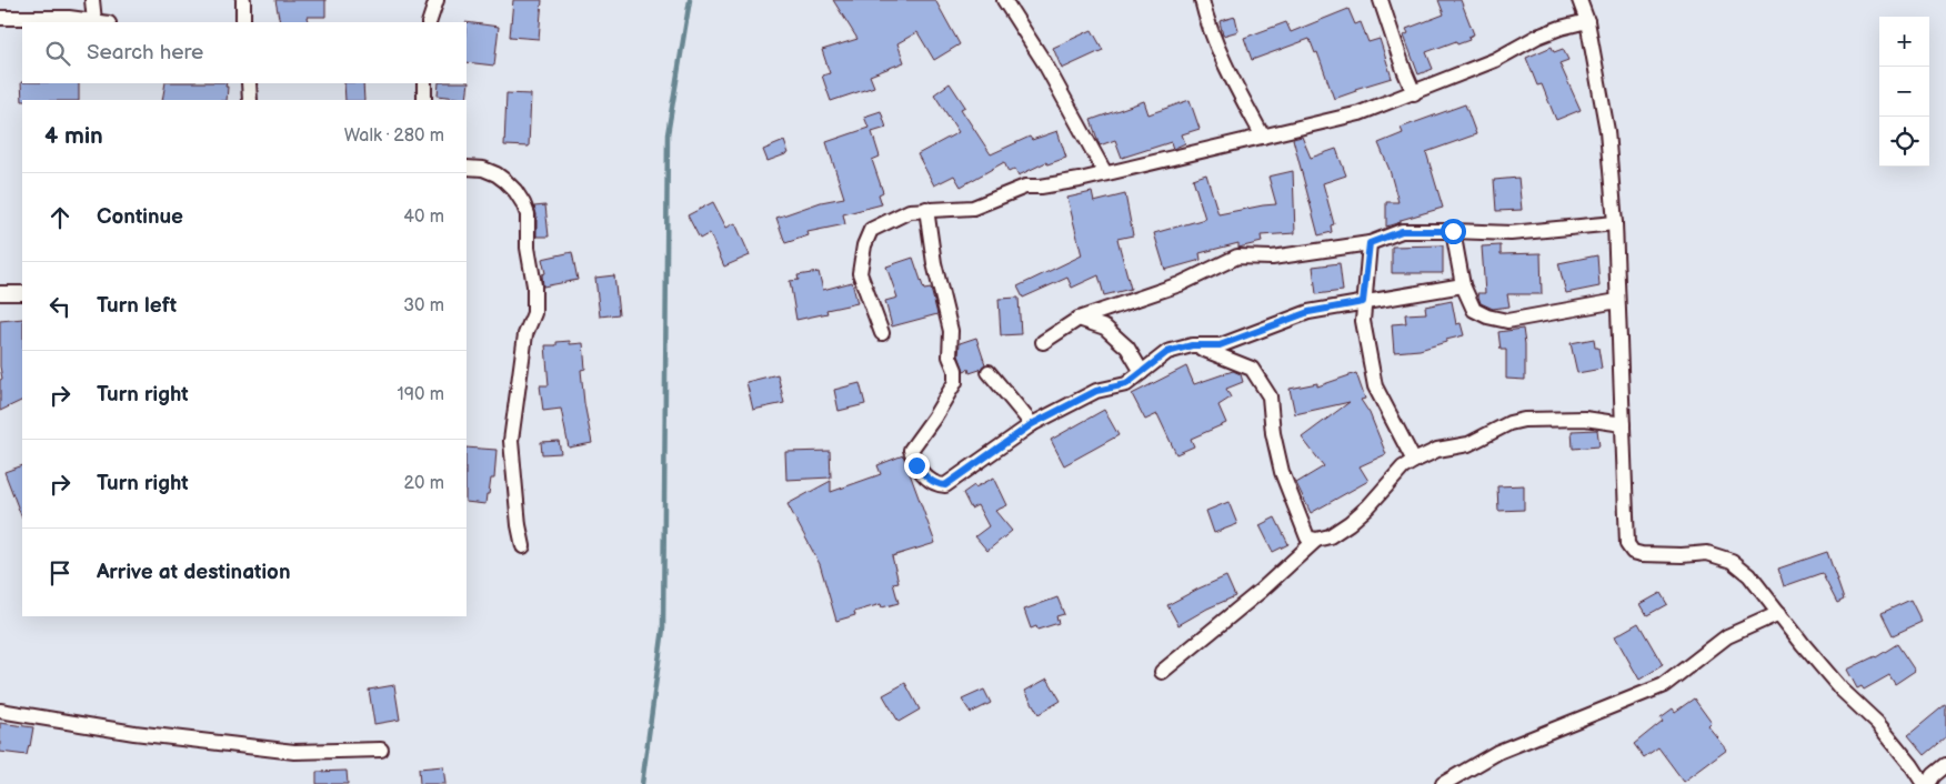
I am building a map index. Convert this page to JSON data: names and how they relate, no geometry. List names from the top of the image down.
{
  "page": {
    "map_buttons": ["+", "−"],
    "search": "Search here",
    "heading": ["4 min", "Walk · 280 m"],
    "list": [
      ["Continue", "40 m"],
      ["Turn left", "30 m"],
      ["Turn right", "190 m"],
      ["Turn right", "20 m"],
      "Arrive at destination"
    ]
  }
}
